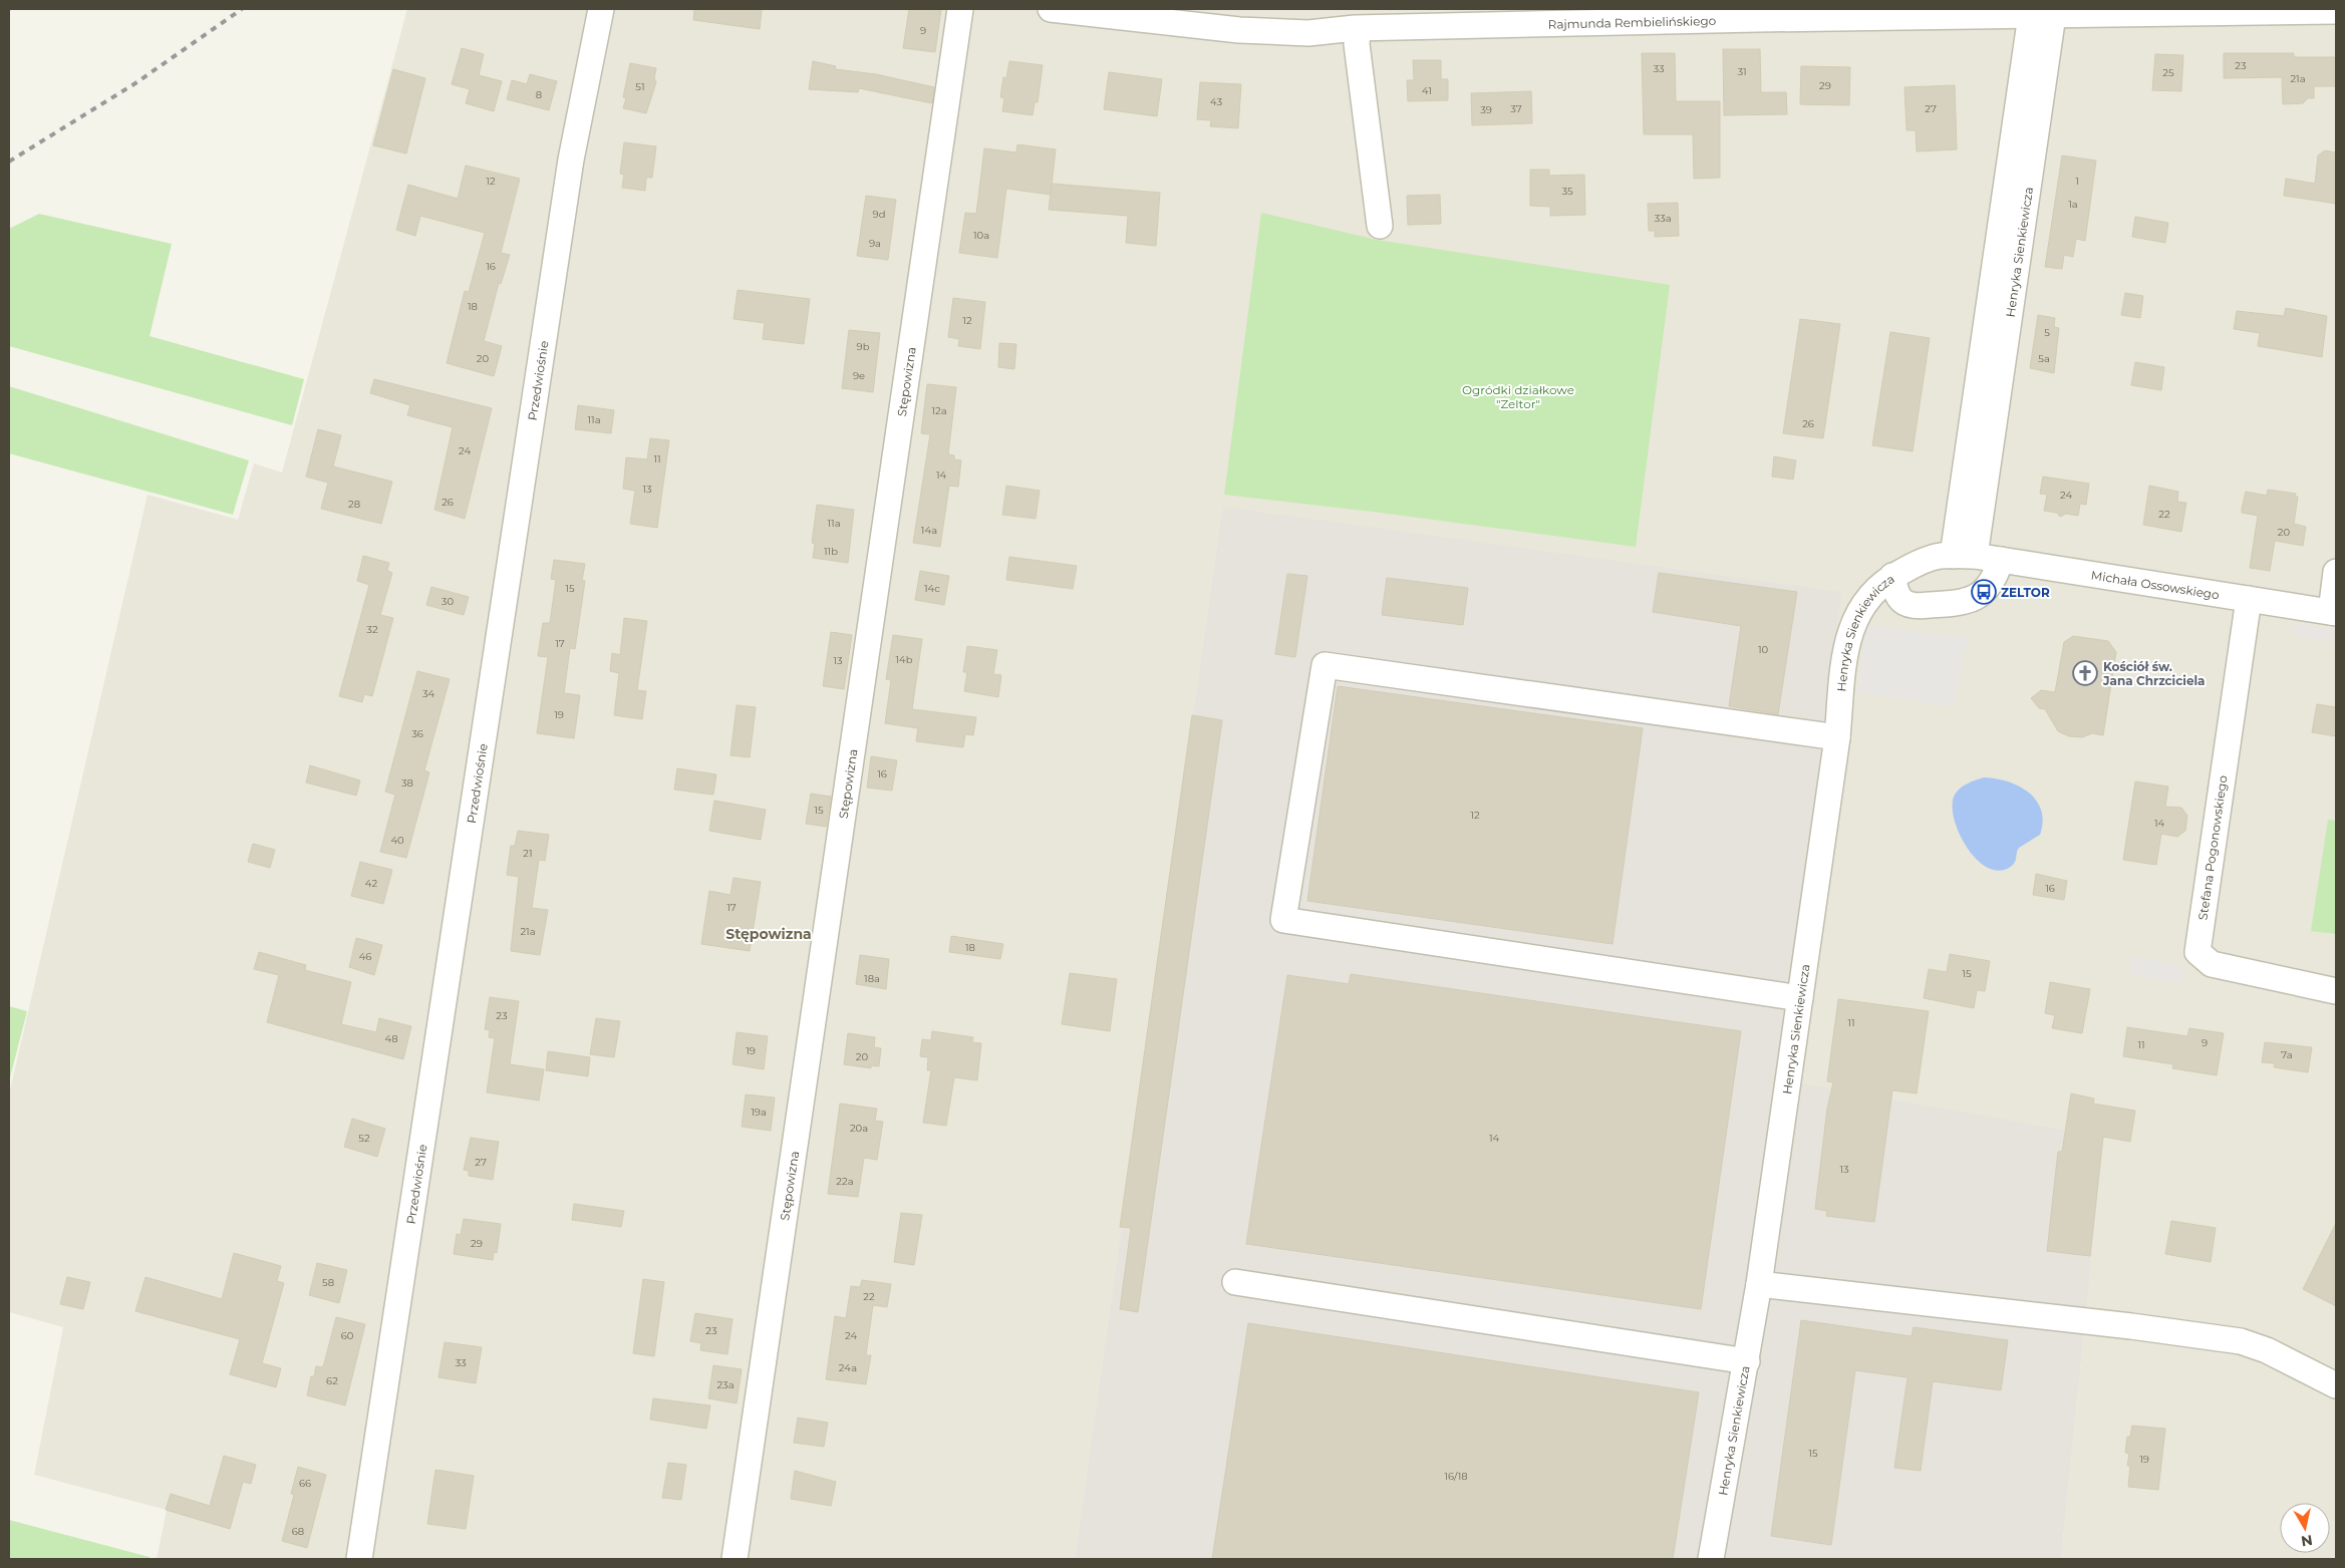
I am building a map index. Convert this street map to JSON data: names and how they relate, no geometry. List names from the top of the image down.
{
  "streets": {
    "street": [
      "Rajmunda Rembielińskiego",
      "Henryka Sienkiewicza",
      "Przedwiośnie",
      "Stępowizna",
      "Michała Ossowskiego",
      "Stefana Pogonowskiego"
    ]
  },
  "crossings": [
    ["Rajmunda Rembielińskiego", "Henryka Sienkiewicza"],
    ["Henryka Sienkiewicza", "Michała Ossowskiego"],
    ["Michała Ossowskiego", "Stefana Pogonowskiego"]
  ],
  "districts": ["Stępowizna"],
  "parks": ["Ogródki działkowe \"Zeltor\""],
  "places": {
    "bus stop": ["ZELTOR"],
    "church": ["Kościół św. Jana Chrzciciela"]
  },
  "house_numbers": [
    "9",
    "23",
    "33",
    "31",
    "25",
    "21a",
    "29",
    "51",
    "41",
    "8",
    "43",
    "37",
    "27",
    "39",
    "12",
    "1",
    "35",
    "1a",
    "9d",
    "33a",
    "10a",
    "9a",
    "16",
    "18",
    "12",
    "5",
    "9b",
    "20",
    "5a",
    "9e",
    "12a",
    "11a",
    "26",
    "24",
    "11",
    "14",
    "13",
    "24",
    "26",
    "28",
    "22",
    "11a",
    "14a",
    "20",
    "11b",
    "15",
    "14c",
    "30",
    "32",
    "17",
    "10",
    "14b",
    "13",
    "34",
    "19",
    "36",
    "16",
    "38",
    "15",
    "12",
    "14",
    "40",
    "21",
    "42",
    "16",
    "17",
    "21a",
    "18",
    "46",
    "15",
    "18a",
    "23",
    "11",
    "48",
    "9",
    "11",
    "19",
    "7a",
    "20",
    "19a",
    "20a",
    "52",
    "14",
    "27",
    "13",
    "22a",
    "29",
    "58",
    "22",
    "23",
    "60",
    "24",
    "33",
    "24a",
    "62",
    "23a",
    "15",
    "19",
    "16/18",
    "66",
    "68"
  ],
  "north": "bottom"
}
